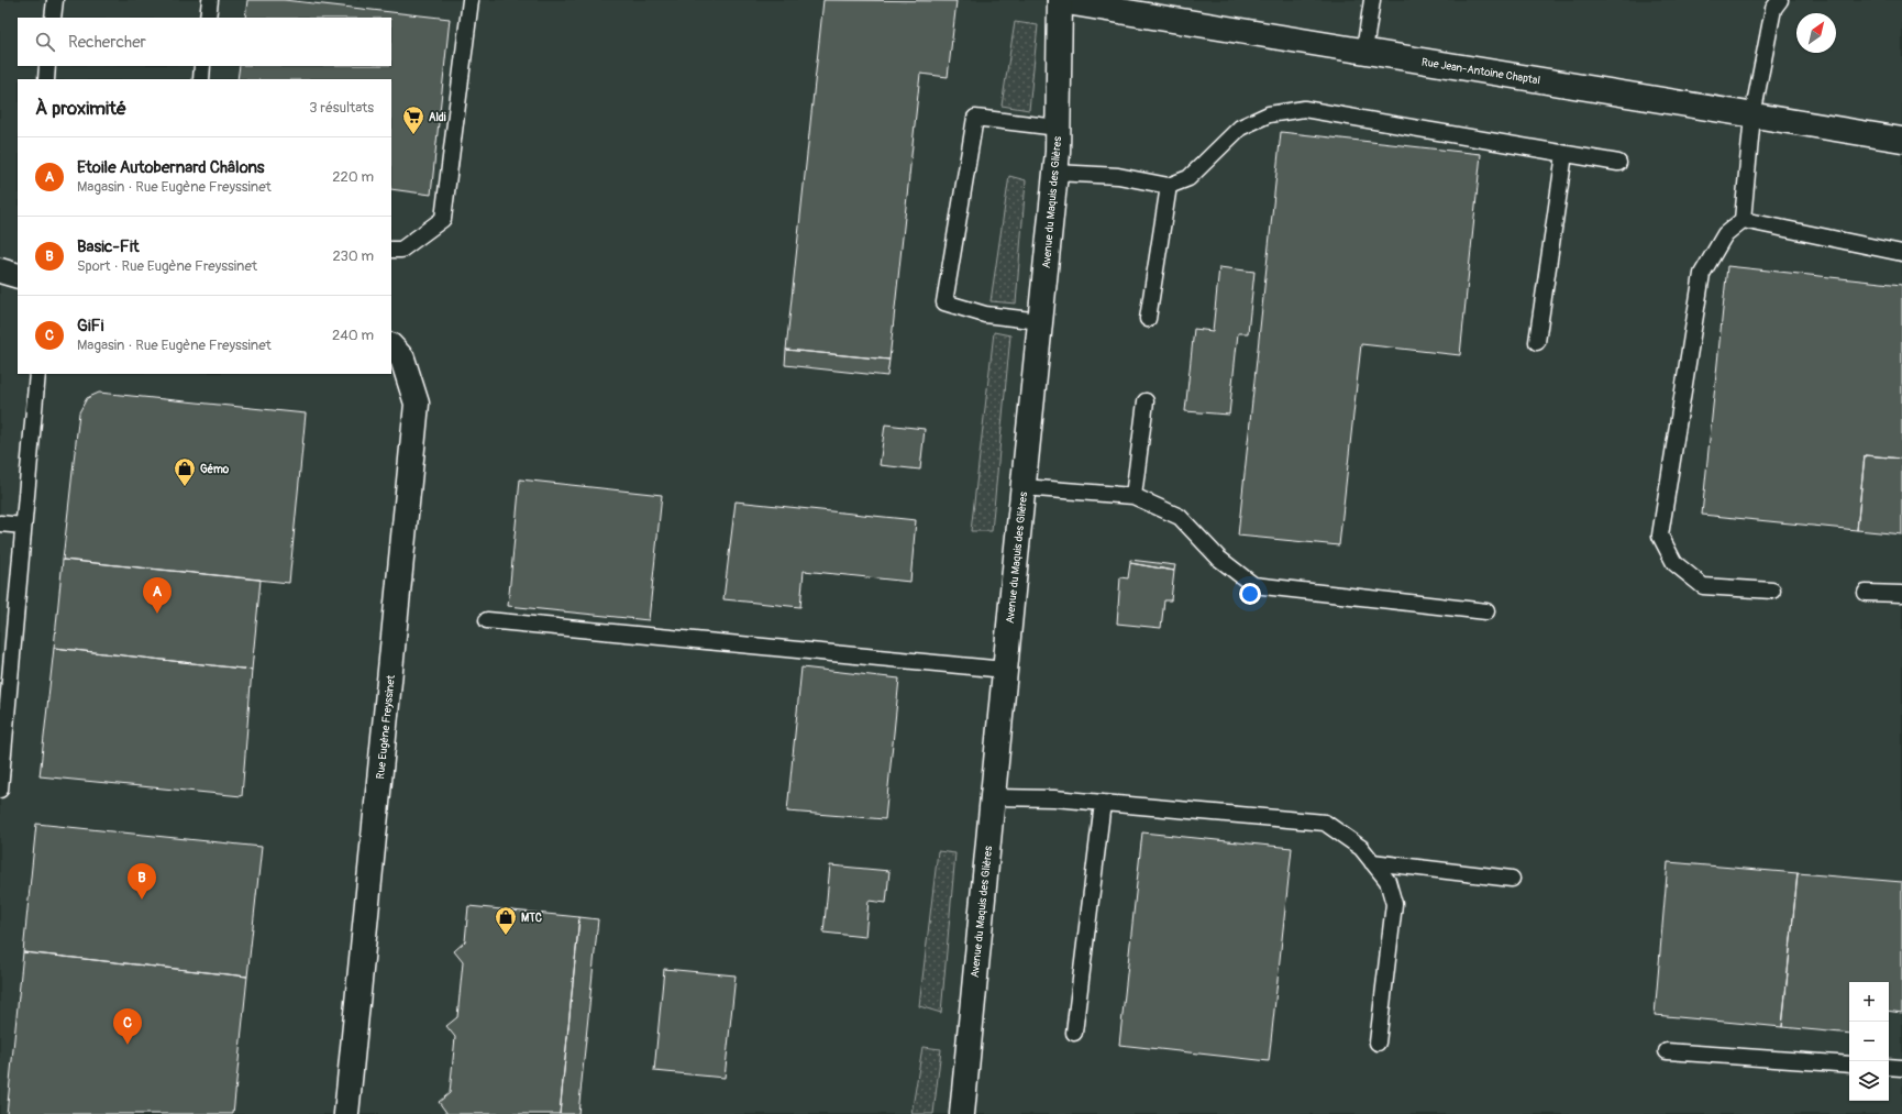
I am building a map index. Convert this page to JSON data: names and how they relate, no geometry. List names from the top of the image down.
{
  "streets": {
    "street": ["Rue Jean-Antoine Chaptal", "Avenue du Maquis des Glières", "Rue Eugène Freyssinet"]
  },
  "crossings": [
    ["Rue Jean-Antoine Chaptal", "Avenue du Maquis des Glières"]
  ],
  "places": {
    "supermarket": ["Aldi"],
    "shop": ["Gémo", "MTC"]
  },
  "north": "top right",
  "page": {
    "search": "Rechercher",
    "heading": ["À proximité", "3 résultats"],
    "list": [
      {
        "mark": "A",
        "name": "Etoile Autobernard Châlons",
        "note": "Magasin · Rue Eugène Freyssinet",
        "value": "220 m"
      },
      {
        "mark": "B",
        "name": "Basic-Fit",
        "note": "Sport · Rue Eugène Freyssinet",
        "value": "230 m"
      },
      {
        "mark": "C",
        "name": "GiFi",
        "note": "Magasin · Rue Eugène Freyssinet",
        "value": "240 m"
      }
    ],
    "pins": ["A", "B", "C"],
    "map_buttons": ["+", "−"]
  }
}
